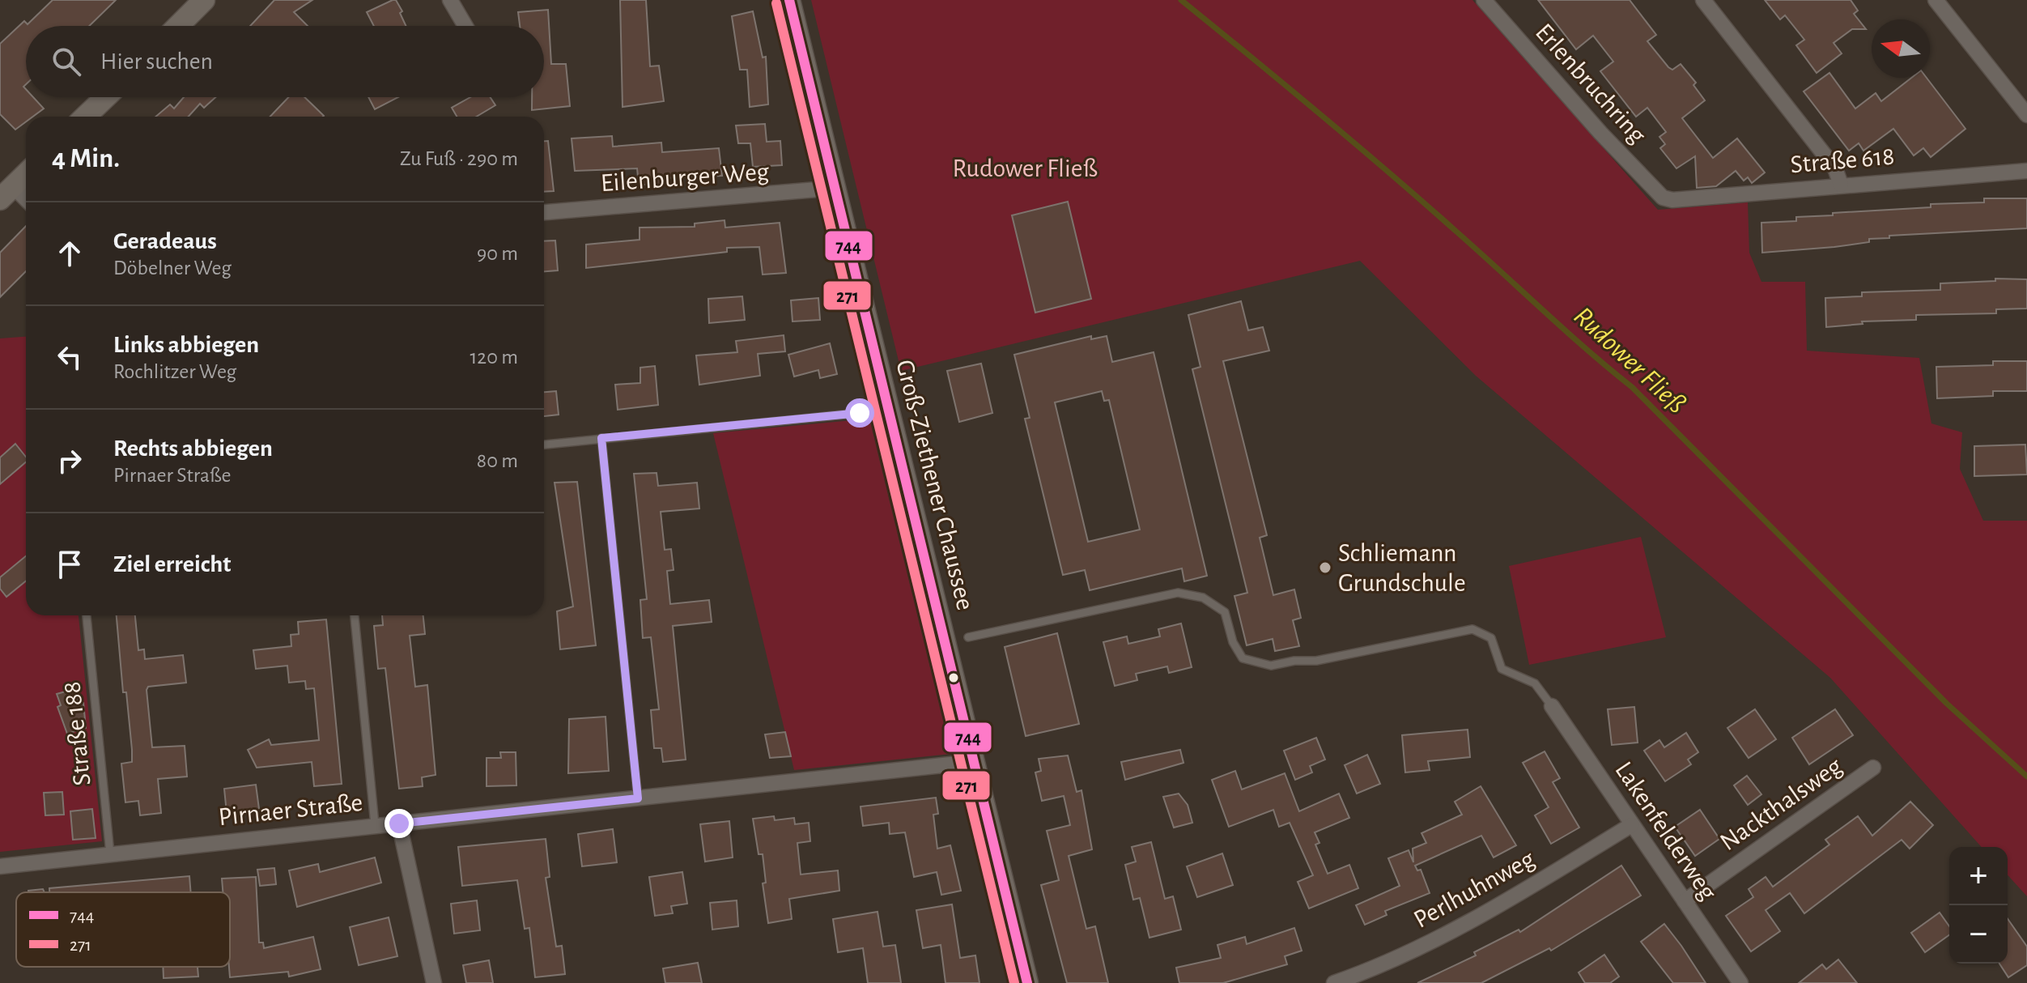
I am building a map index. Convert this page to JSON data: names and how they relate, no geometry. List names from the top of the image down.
{
  "streets": {
    "street": [
      "Erlenbruchring",
      "Straße 618",
      "Eilenburger Weg",
      "Groß-Ziethener Chaussee",
      "Nackthalsweg",
      "Pirnaer Straße",
      "Lakenfelderweg",
      "Perlhuhnweg"
    ],
    "lane": ["Straße 188"]
  },
  "crossings": [
    ["Erlenbruchring", "Straße 618"],
    ["Eilenburger Weg", "Groß-Ziethener Chaussee"],
    ["Groß-Ziethener Chaussee", "Pirnaer Straße"],
    ["Straße 188", "Pirnaer Straße"],
    ["Nackthalsweg", "Lakenfelderweg"],
    ["Lakenfelderweg", "Perlhuhnweg"]
  ],
  "water": ["Rudower Fließ"],
  "parks": ["Rudower Fließ"],
  "places": ["Schliemann Grundschule"],
  "lines": ["transit line 744", "transit line 271"],
  "legend": ["744", "271"],
  "north": "left",
  "page": {
    "search": "Hier suchen",
    "heading": ["4 Min.", "Zu Fuß · 290 m"],
    "list": [
      ["Geradeaus", "Döbelner Weg", "90 m"],
      ["Links abbiegen", "Rochlitzer Weg", "120 m"],
      ["Rechts abbiegen", "Pirnaer Straße", "80 m"],
      "Ziel erreicht"
    ],
    "map_buttons": ["+", "−"]
  }
}
